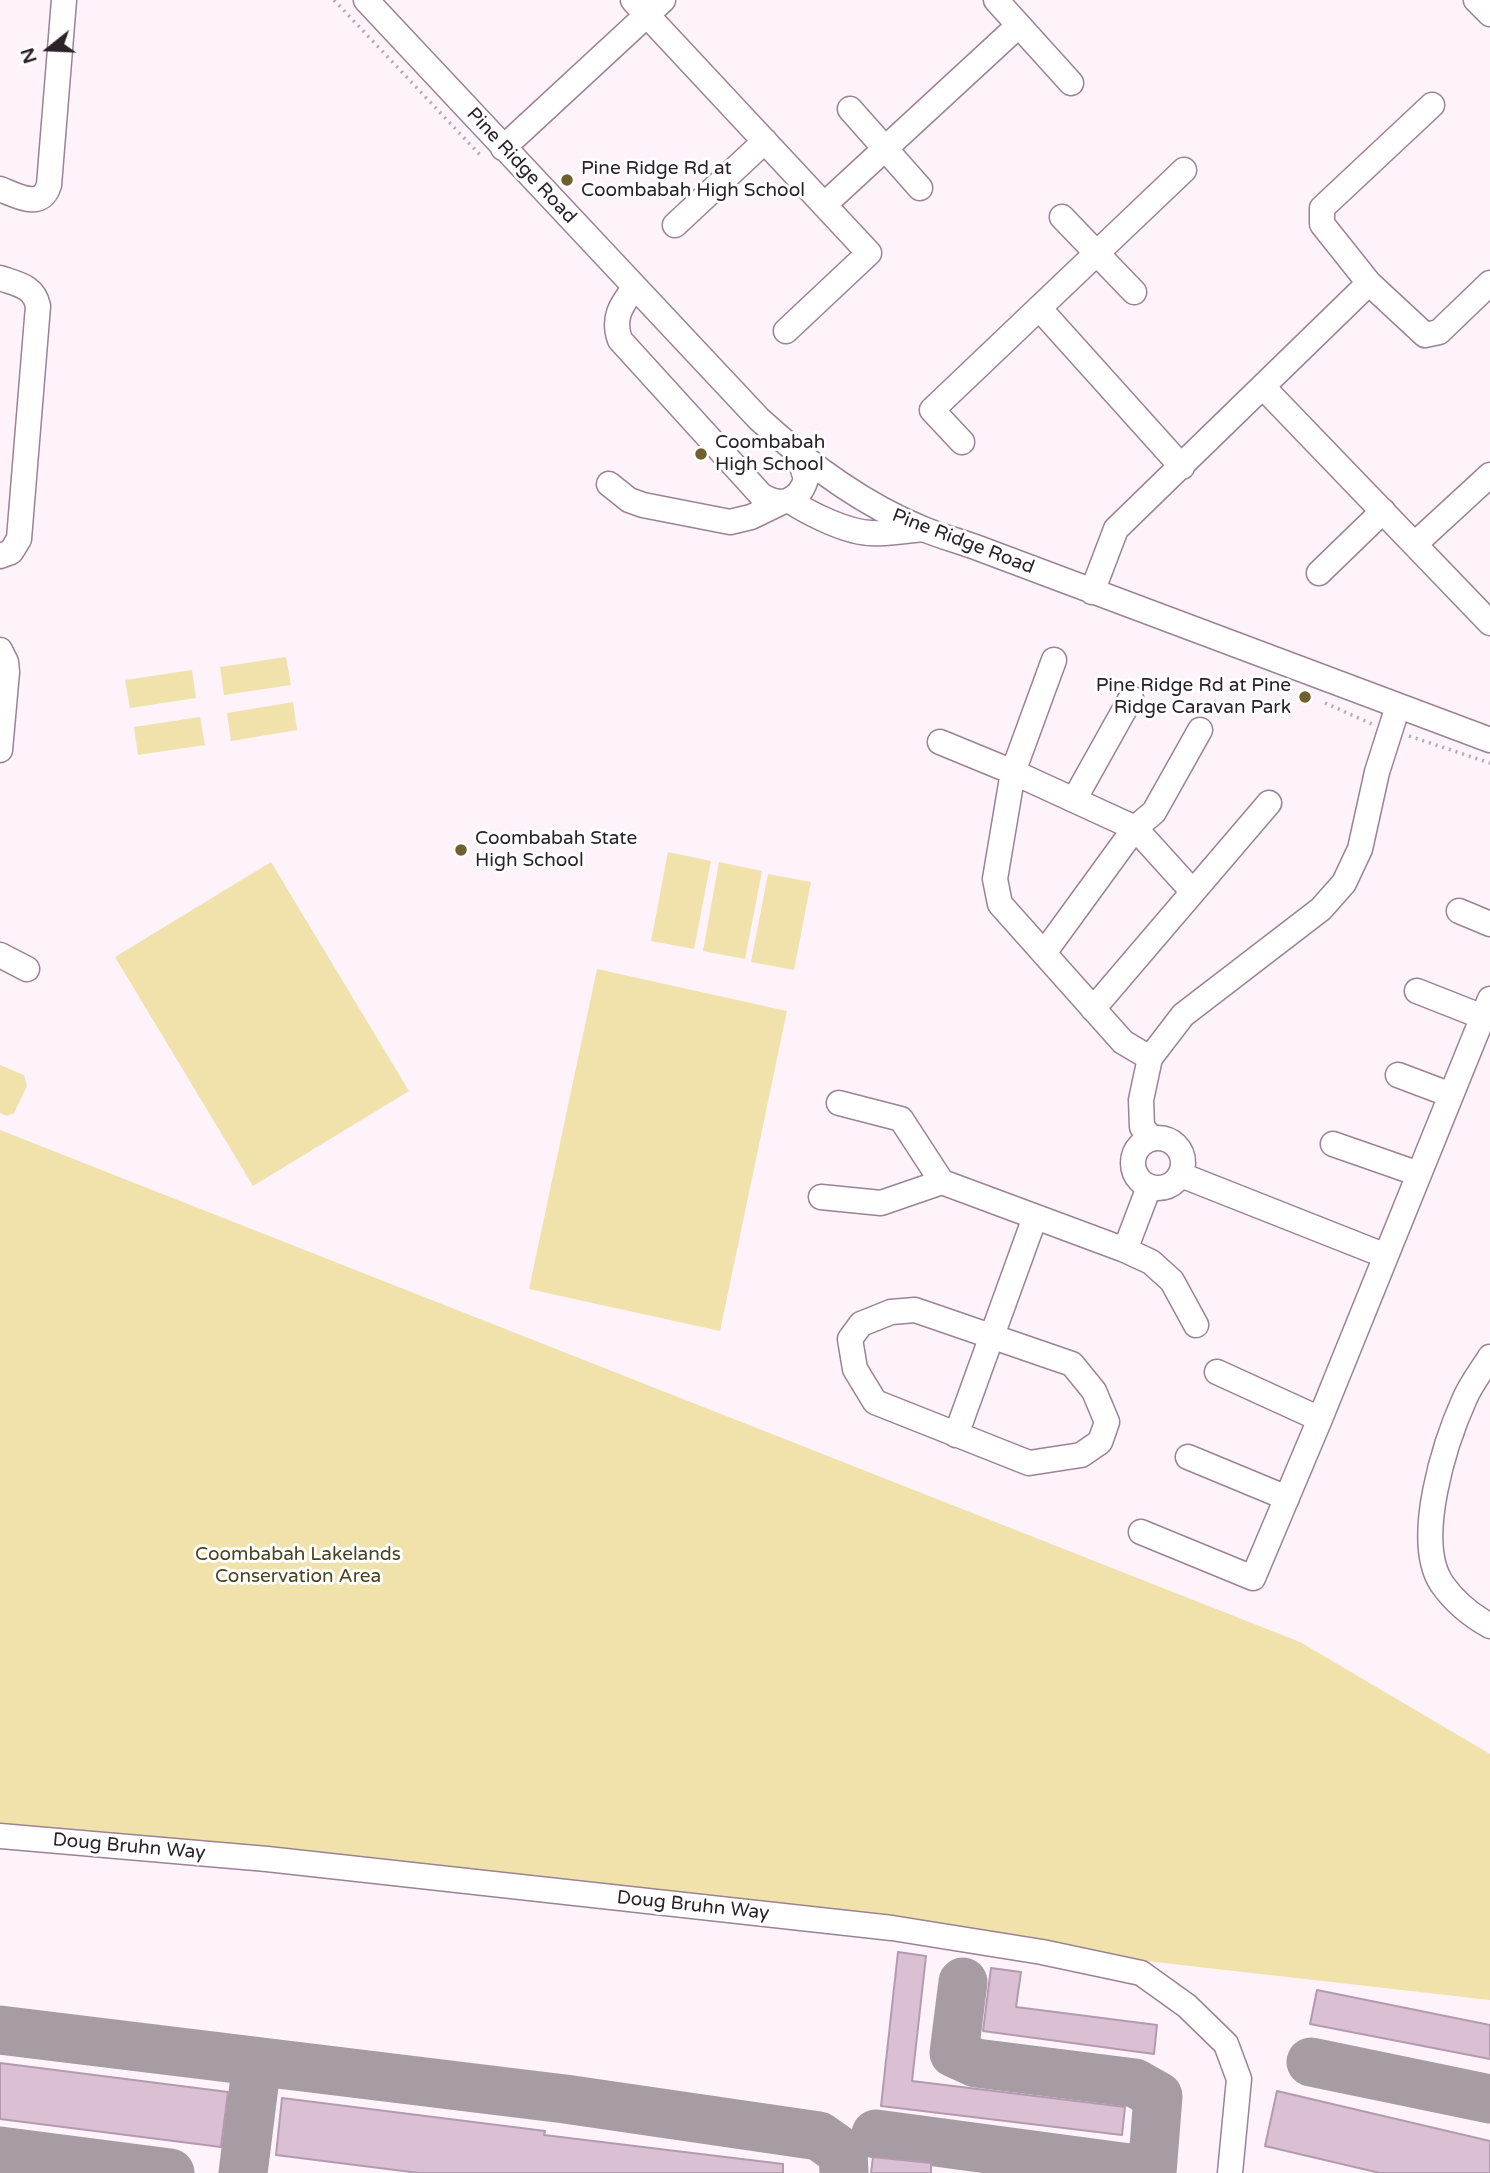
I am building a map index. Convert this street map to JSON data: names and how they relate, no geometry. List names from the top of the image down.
{
  "streets": {
    "street": ["Pine Ridge Road", "Doug Bruhn Way"]
  },
  "parks": ["Coombabah Lakelands Conservation Area"],
  "places": [
    "Pine Ridge Rd at Coombabah High School",
    "Coombabah High School",
    "Pine Ridge Rd at Pine Ridge Caravan Park",
    "Coombabah State High School"
  ],
  "north": "left"
}
